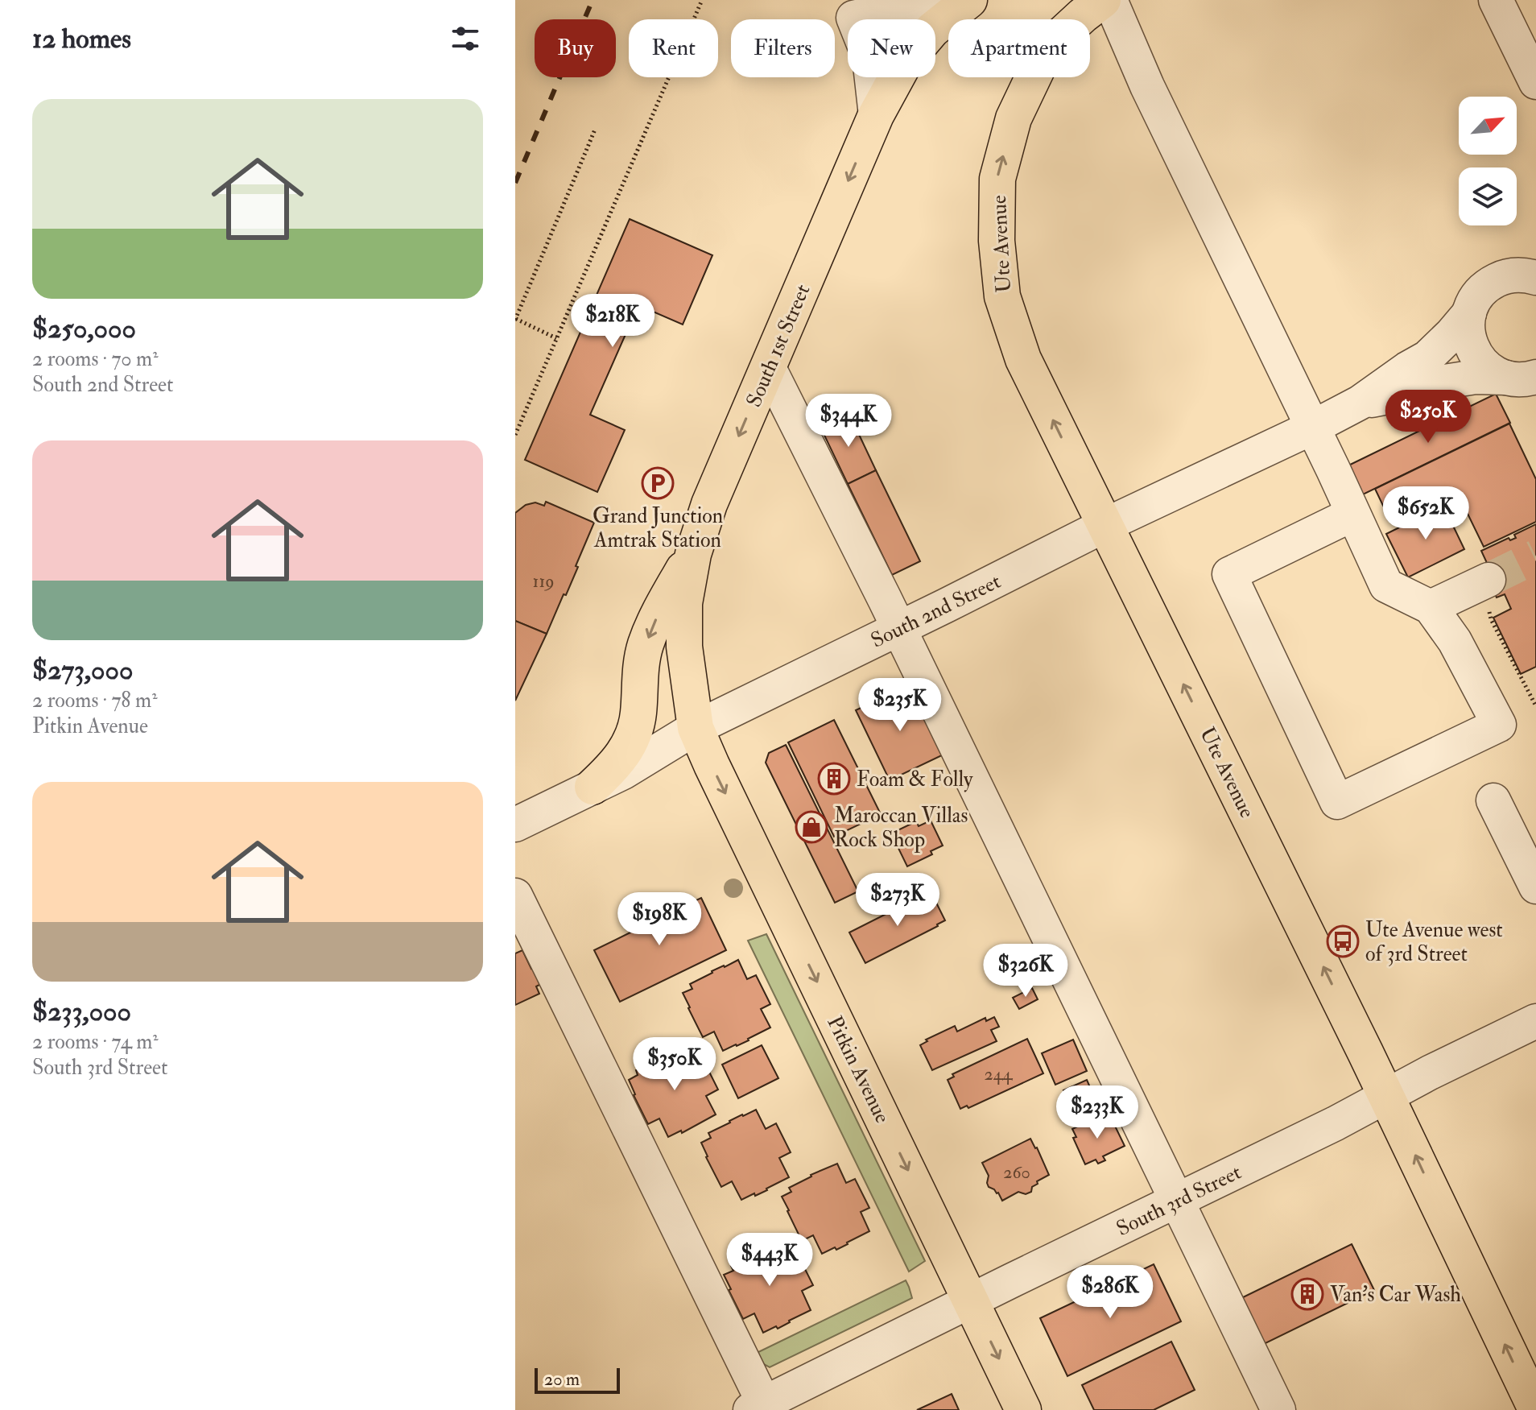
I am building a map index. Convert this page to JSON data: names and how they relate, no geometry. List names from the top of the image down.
{
  "streets": {
    "highway": ["Ute Avenue", "South 1st Street", "Pitkin Avenue"],
    "street": ["South 2nd Street", "South 3rd Street"]
  },
  "crossings": [
    ["Ute Avenue", "South 2nd Street"],
    ["Ute Avenue", "South 3rd Street"],
    ["South 1st Street", "South 2nd Street"],
    ["South 1st Street", "Pitkin Avenue"],
    ["South 2nd Street", "Pitkin Avenue"],
    ["Pitkin Avenue", "South 3rd Street"]
  ],
  "one_way": ["Ute Avenue", "South 1st Street", "Pitkin Avenue"],
  "places": {
    "parking": ["Grand Junction Amtrak Station"],
    "building": ["Foam & Folly", "Van's Car Wash"],
    "shop": ["Maroccan Villas Rock Shop"],
    "bus stop": ["Ute Avenue west of 3rd Street"]
  },
  "house_numbers": ["119", "244", "260"],
  "scale_bar": "20 m",
  "north": "top right",
  "page": {
    "heading": "12 homes",
    "chip": [
      "Buy",
      "Rent",
      "Filters",
      "New",
      "Apartment"
    ],
    "list": [
      {
        "name": "$250,000",
        "note": "2 rooms · 70 m² · South 2nd Street"
      },
      {
        "name": "$273,000",
        "note": "2 rooms · 78 m² · Pitkin Avenue"
      },
      {
        "name": "$233,000",
        "note": "2 rooms · 74 m² · South 3rd Street"
      }
    ],
    "price": [
      "$218K",
      "$250K",
      "$344K",
      "$652K",
      "$235K",
      "$273K",
      "$198K",
      "$326K",
      "$350K",
      "$233K",
      "$443K",
      "$286K"
    ],
    "scale": "20 m"
  }
}
